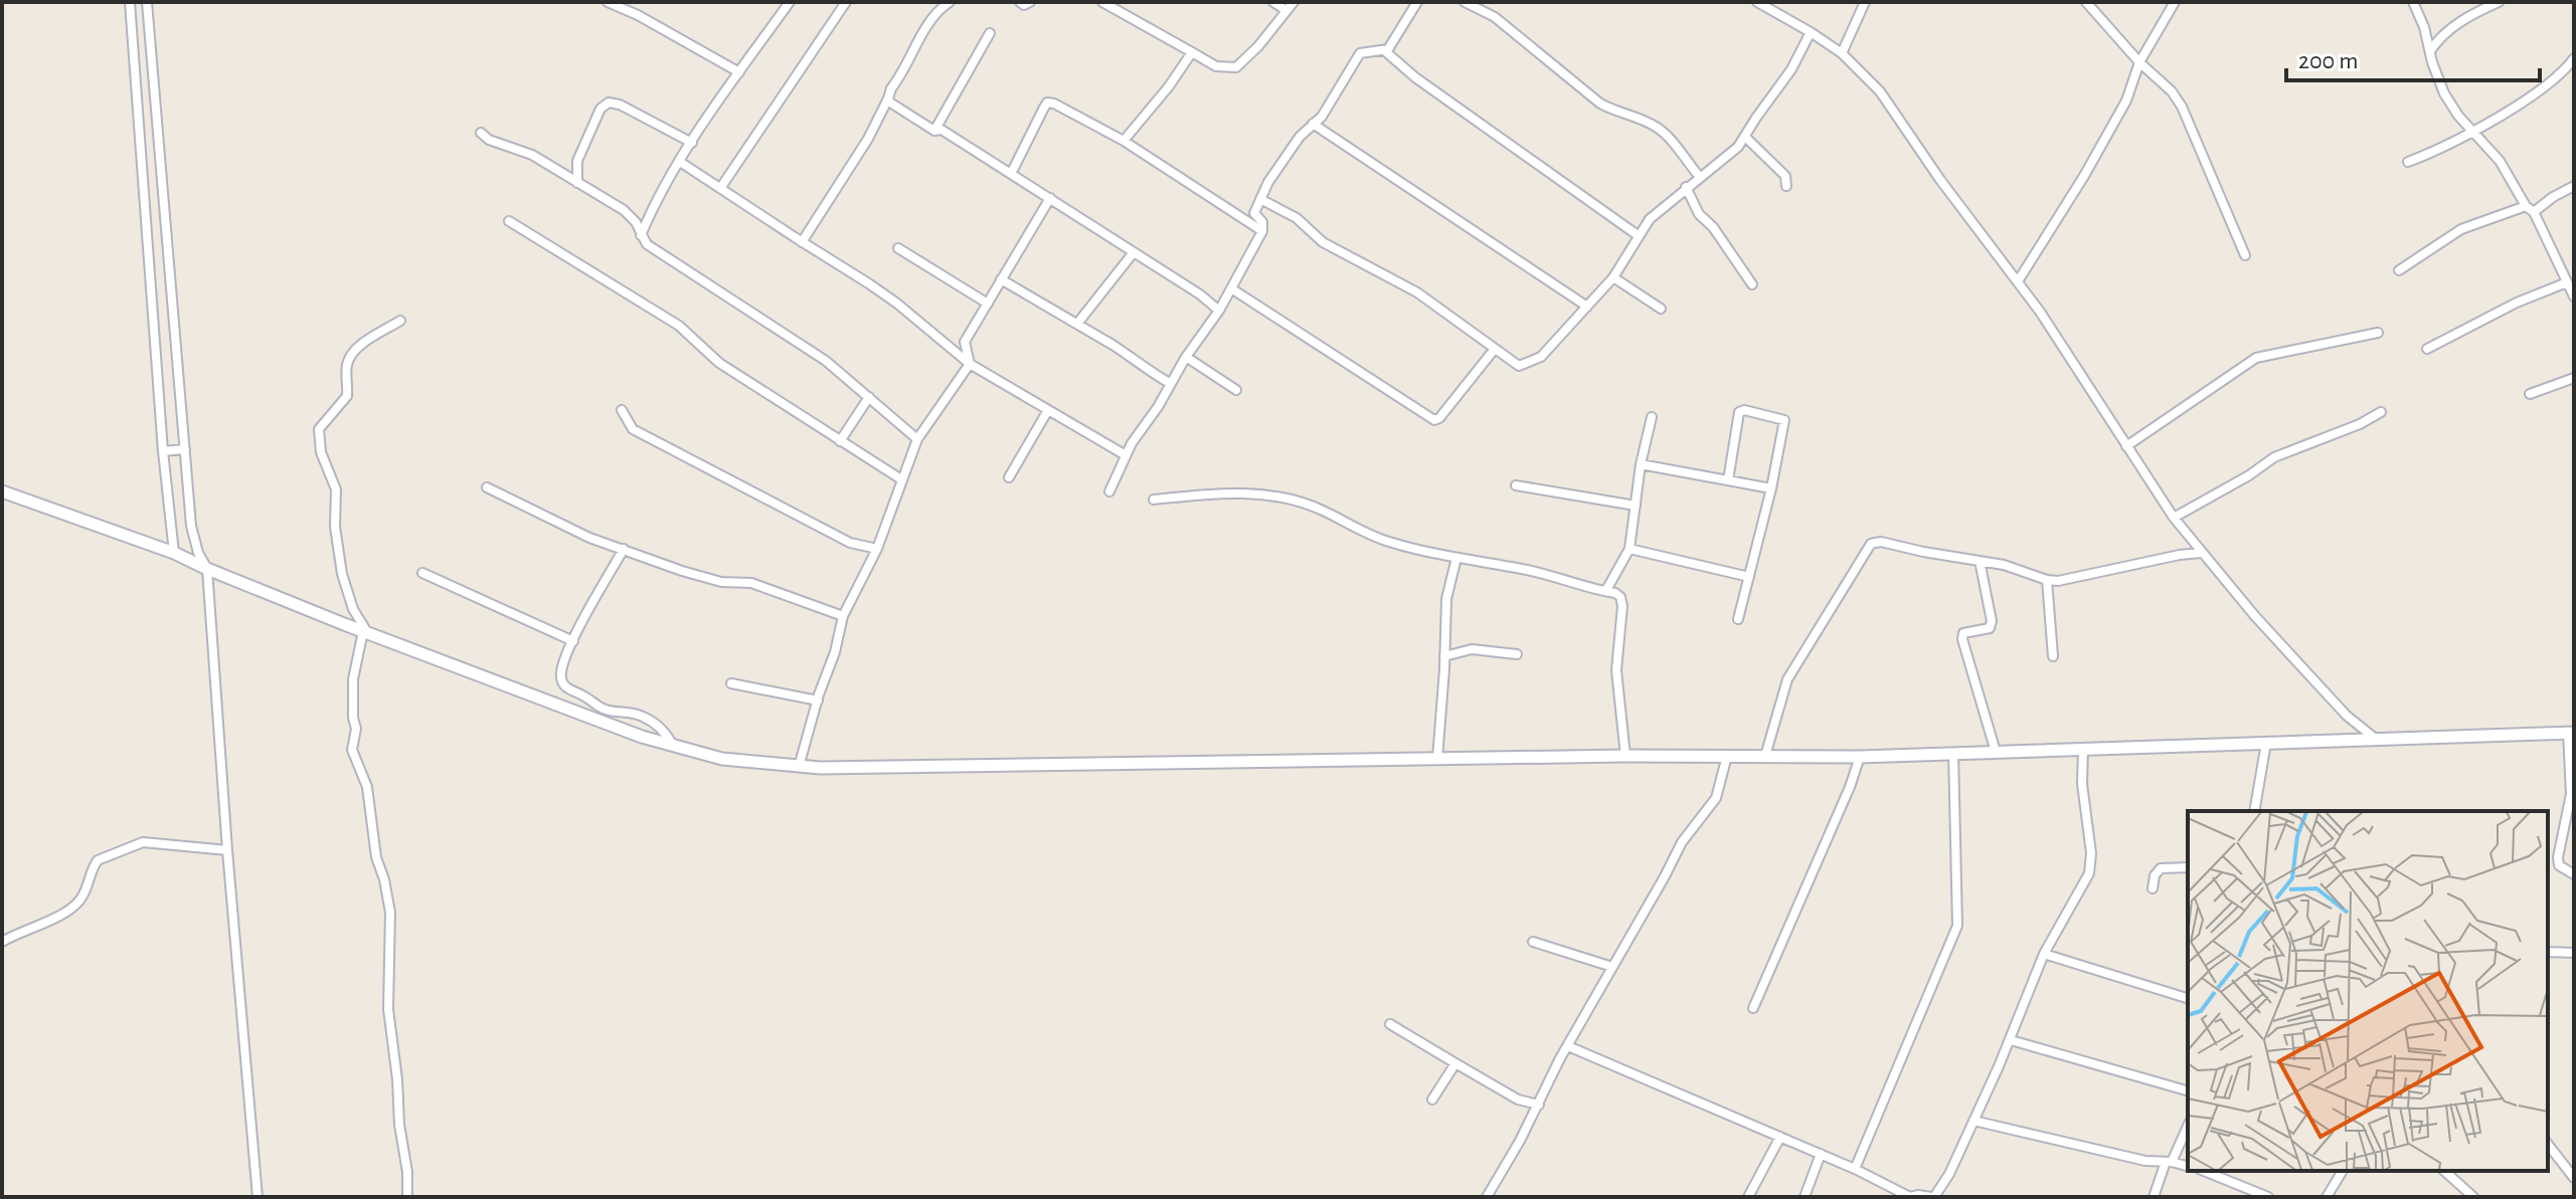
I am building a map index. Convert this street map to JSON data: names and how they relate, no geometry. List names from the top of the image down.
{
  "scale_bar": "200 m"
}
